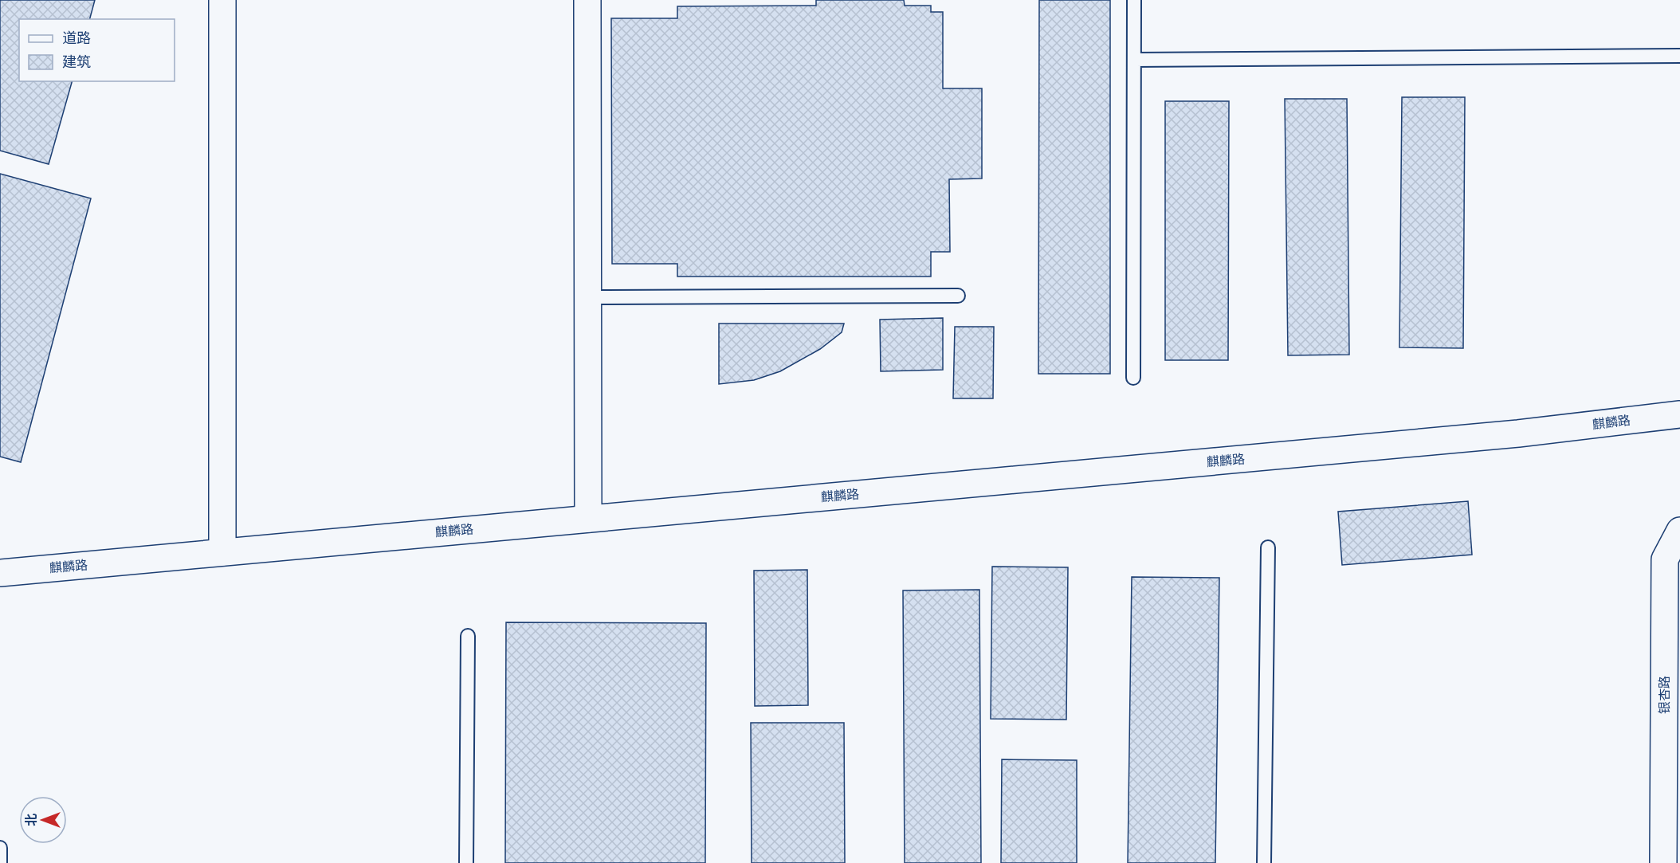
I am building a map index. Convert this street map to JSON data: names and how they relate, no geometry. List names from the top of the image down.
{
  "streets": {
    "street": ["麒麟路", "银杏路"]
  },
  "legend": ["道路", "建筑"],
  "north": "left"
}
